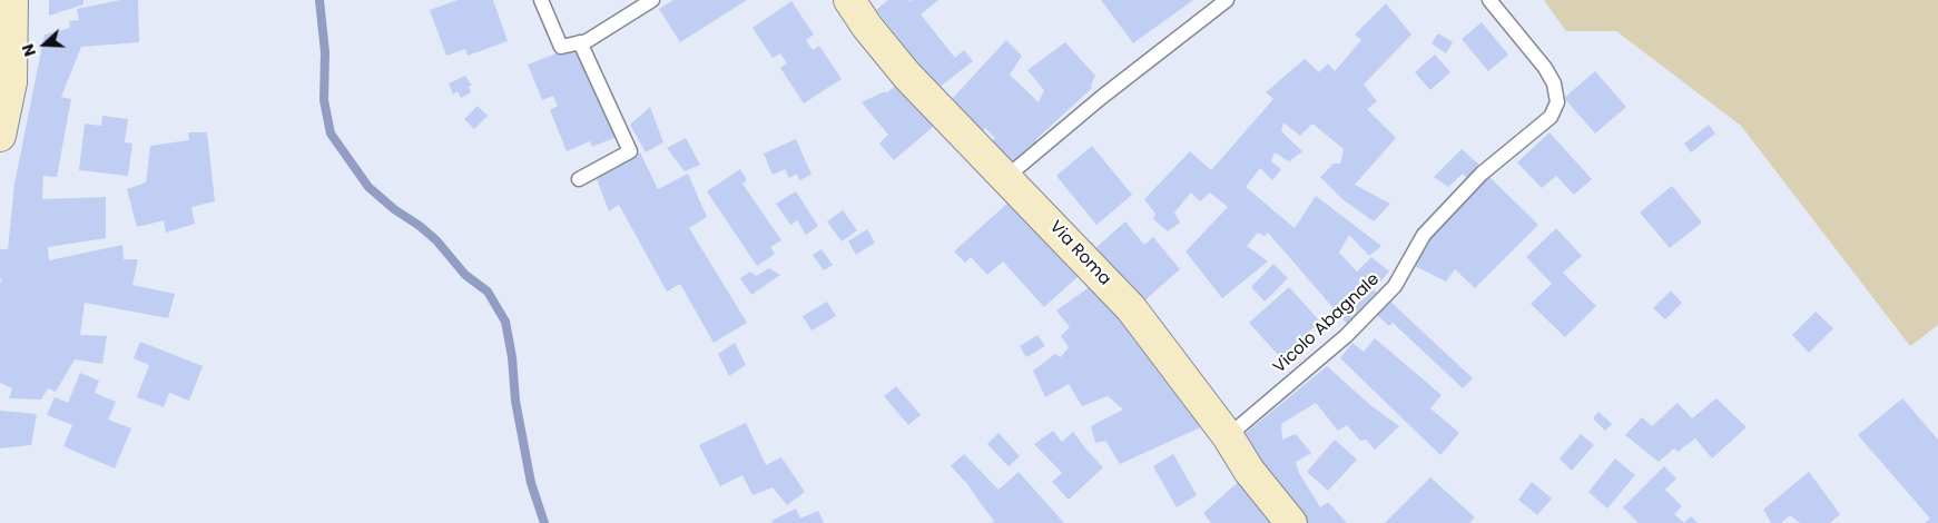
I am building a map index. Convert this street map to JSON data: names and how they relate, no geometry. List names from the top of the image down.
{
  "streets": {
    "street": ["Via Roma"],
    "lane": ["Vicolo Abagnale"]
  },
  "crossings": [
    ["Via Roma", "Vicolo Abagnale"]
  ],
  "north": "left"
}
